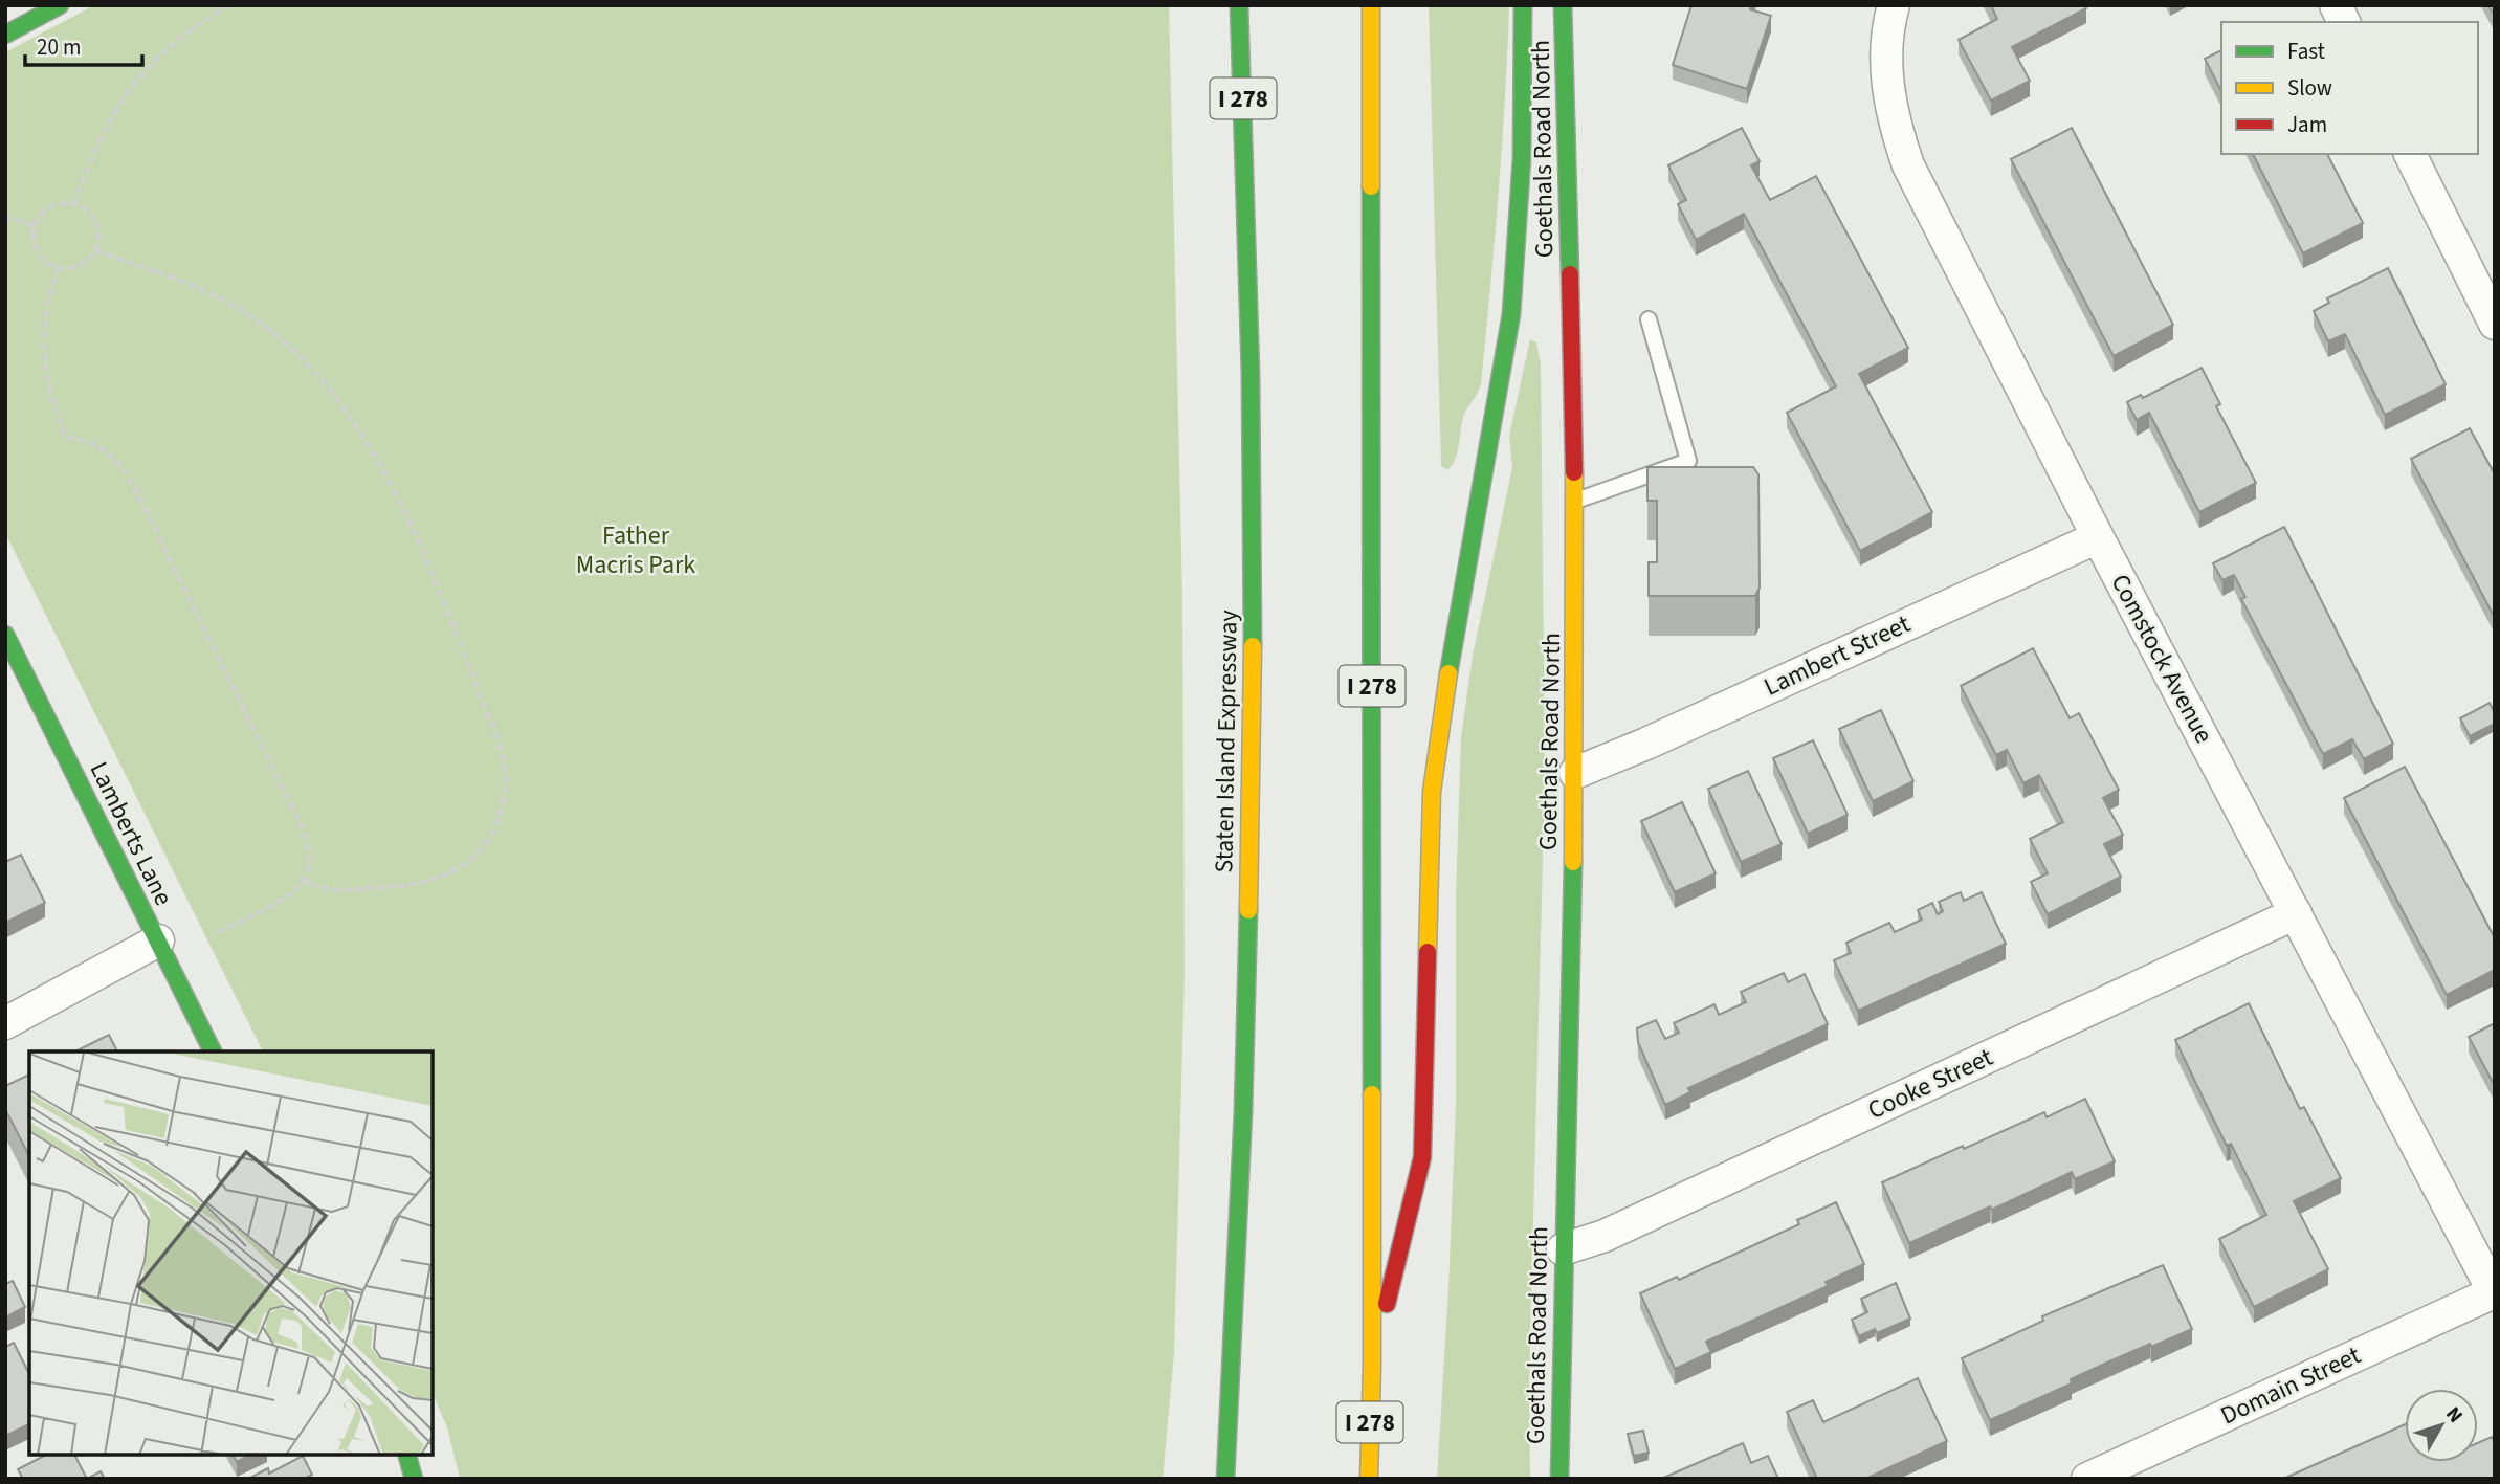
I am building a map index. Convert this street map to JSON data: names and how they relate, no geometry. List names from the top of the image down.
{
  "streets": {
    "main road": [
      "I 278",
      "Goethals Road North",
      "Staten Island Expressway",
      "Lamberts Lane"
    ],
    "street": [
      "Lambert Street",
      "Comstock Avenue",
      "Cooke Street",
      "Domain Street"
    ]
  },
  "crossings": [
    ["Goethals Road North", "Lambert Street"],
    ["Goethals Road North", "Cooke Street"],
    ["Lambert Street", "Comstock Avenue"],
    ["Comstock Avenue", "Cooke Street"],
    ["Comstock Avenue", "Domain Street"]
  ],
  "parks": ["Father Macris Park"],
  "legend": ["Fast", "Slow", "Jam"],
  "scale_bar": "20 m",
  "north": "top right"
}
